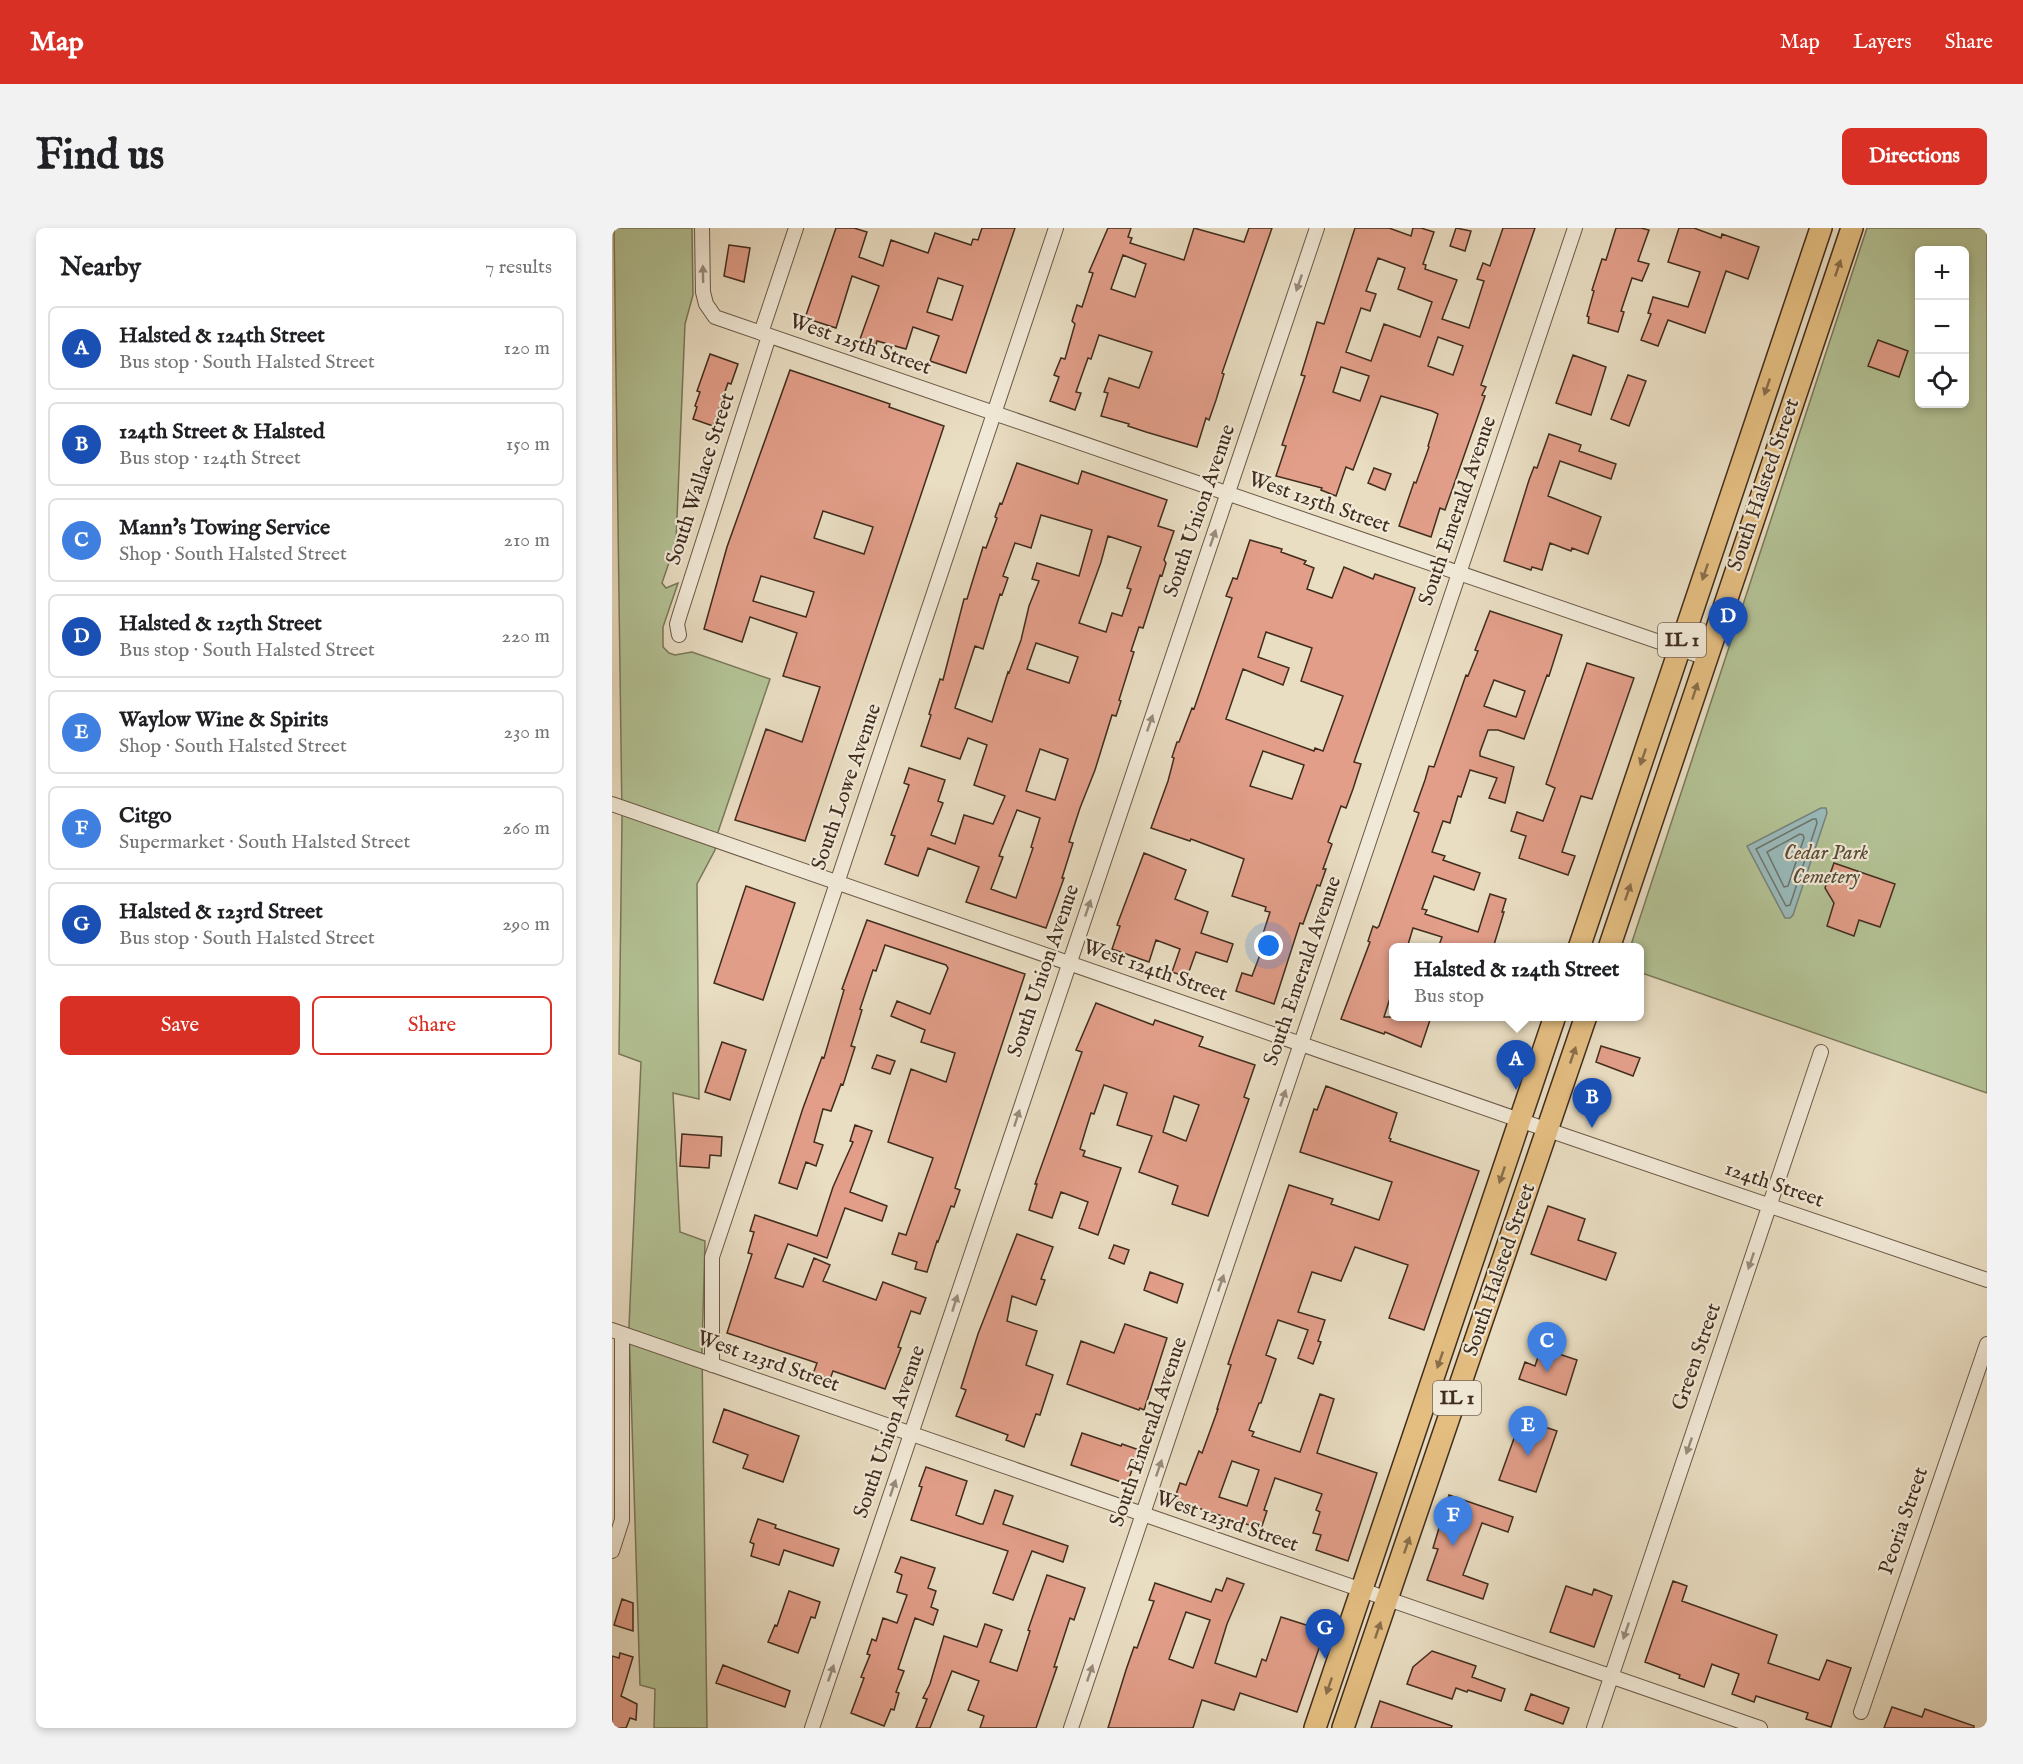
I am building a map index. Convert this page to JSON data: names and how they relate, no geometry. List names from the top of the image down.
{
  "streets": {
    "main road": ["South Halsted Street", "IL 1"],
    "street": [
      "West 125th Street",
      "South Wallace Street",
      "South Union Avenue",
      "South Emerald Avenue",
      "South Lowe Avenue",
      "West 124th Street",
      "124th Street",
      "Green Street",
      "West 123rd Street",
      "Peoria Street"
    ]
  },
  "crossings": [
    ["West 125th Street", "South Wallace Street"],
    ["West 125th Street", "South Halsted Street"],
    ["West 125th Street", "South Union Avenue"],
    ["West 125th Street", "South Emerald Avenue"],
    ["West 125th Street", "South Lowe Avenue"],
    ["South Halsted Street", "West 124th Street"],
    ["South Halsted Street", "124th Street"],
    ["South Halsted Street", "West 123rd Street"],
    ["South Union Avenue", "West 124th Street"],
    ["South Union Avenue", "West 123rd Street"],
    ["South Emerald Avenue", "West 124th Street"],
    ["South Emerald Avenue", "West 123rd Street"],
    ["South Lowe Avenue", "West 124th Street"],
    ["South Lowe Avenue", "West 123rd Street"],
    ["West 124th Street", "124th Street"],
    ["124th Street", "Green Street"],
    ["Green Street", "West 123rd Street"]
  ],
  "one_way": ["South Emerald Avenue", "Green Street"],
  "parks": ["Cedar Park Cemetery"],
  "page": {
    "header": "Map",
    "nav": ["Map", "Layers", "Share"],
    "buttons": [
      "Directions",
      ["Save", "Share"]
    ],
    "title": "Find us",
    "heading": ["Nearby", "7 results"],
    "map_buttons": ["+", "−"],
    "list": [
      {
        "mark": "A",
        "name": "Halsted & 124th Street",
        "note": "Bus stop · South Halsted Street",
        "value": "120 m"
      },
      {
        "mark": "B",
        "name": "124th Street & Halsted",
        "note": "Bus stop · 124th Street",
        "value": "150 m"
      },
      {
        "mark": "C",
        "name": "Mann's Towing Service",
        "note": "Shop · South Halsted Street",
        "value": "210 m"
      },
      {
        "mark": "D",
        "name": "Halsted & 125th Street",
        "note": "Bus stop · South Halsted Street",
        "value": "220 m"
      },
      {
        "mark": "E",
        "name": "Waylow Wine & Spirits",
        "note": "Shop · South Halsted Street",
        "value": "230 m"
      },
      {
        "mark": "F",
        "name": "Citgo",
        "note": "Supermarket · South Halsted Street",
        "value": "260 m"
      },
      {
        "mark": "G",
        "name": "Halsted & 123rd Street",
        "note": "Bus stop · South Halsted Street",
        "value": "290 m"
      }
    ],
    "pins": [
      "D",
      "A",
      "B",
      "C",
      "E",
      "F",
      "G"
    ],
    "popup": ["Halsted & 124th Street", "Bus stop"]
  }
}
